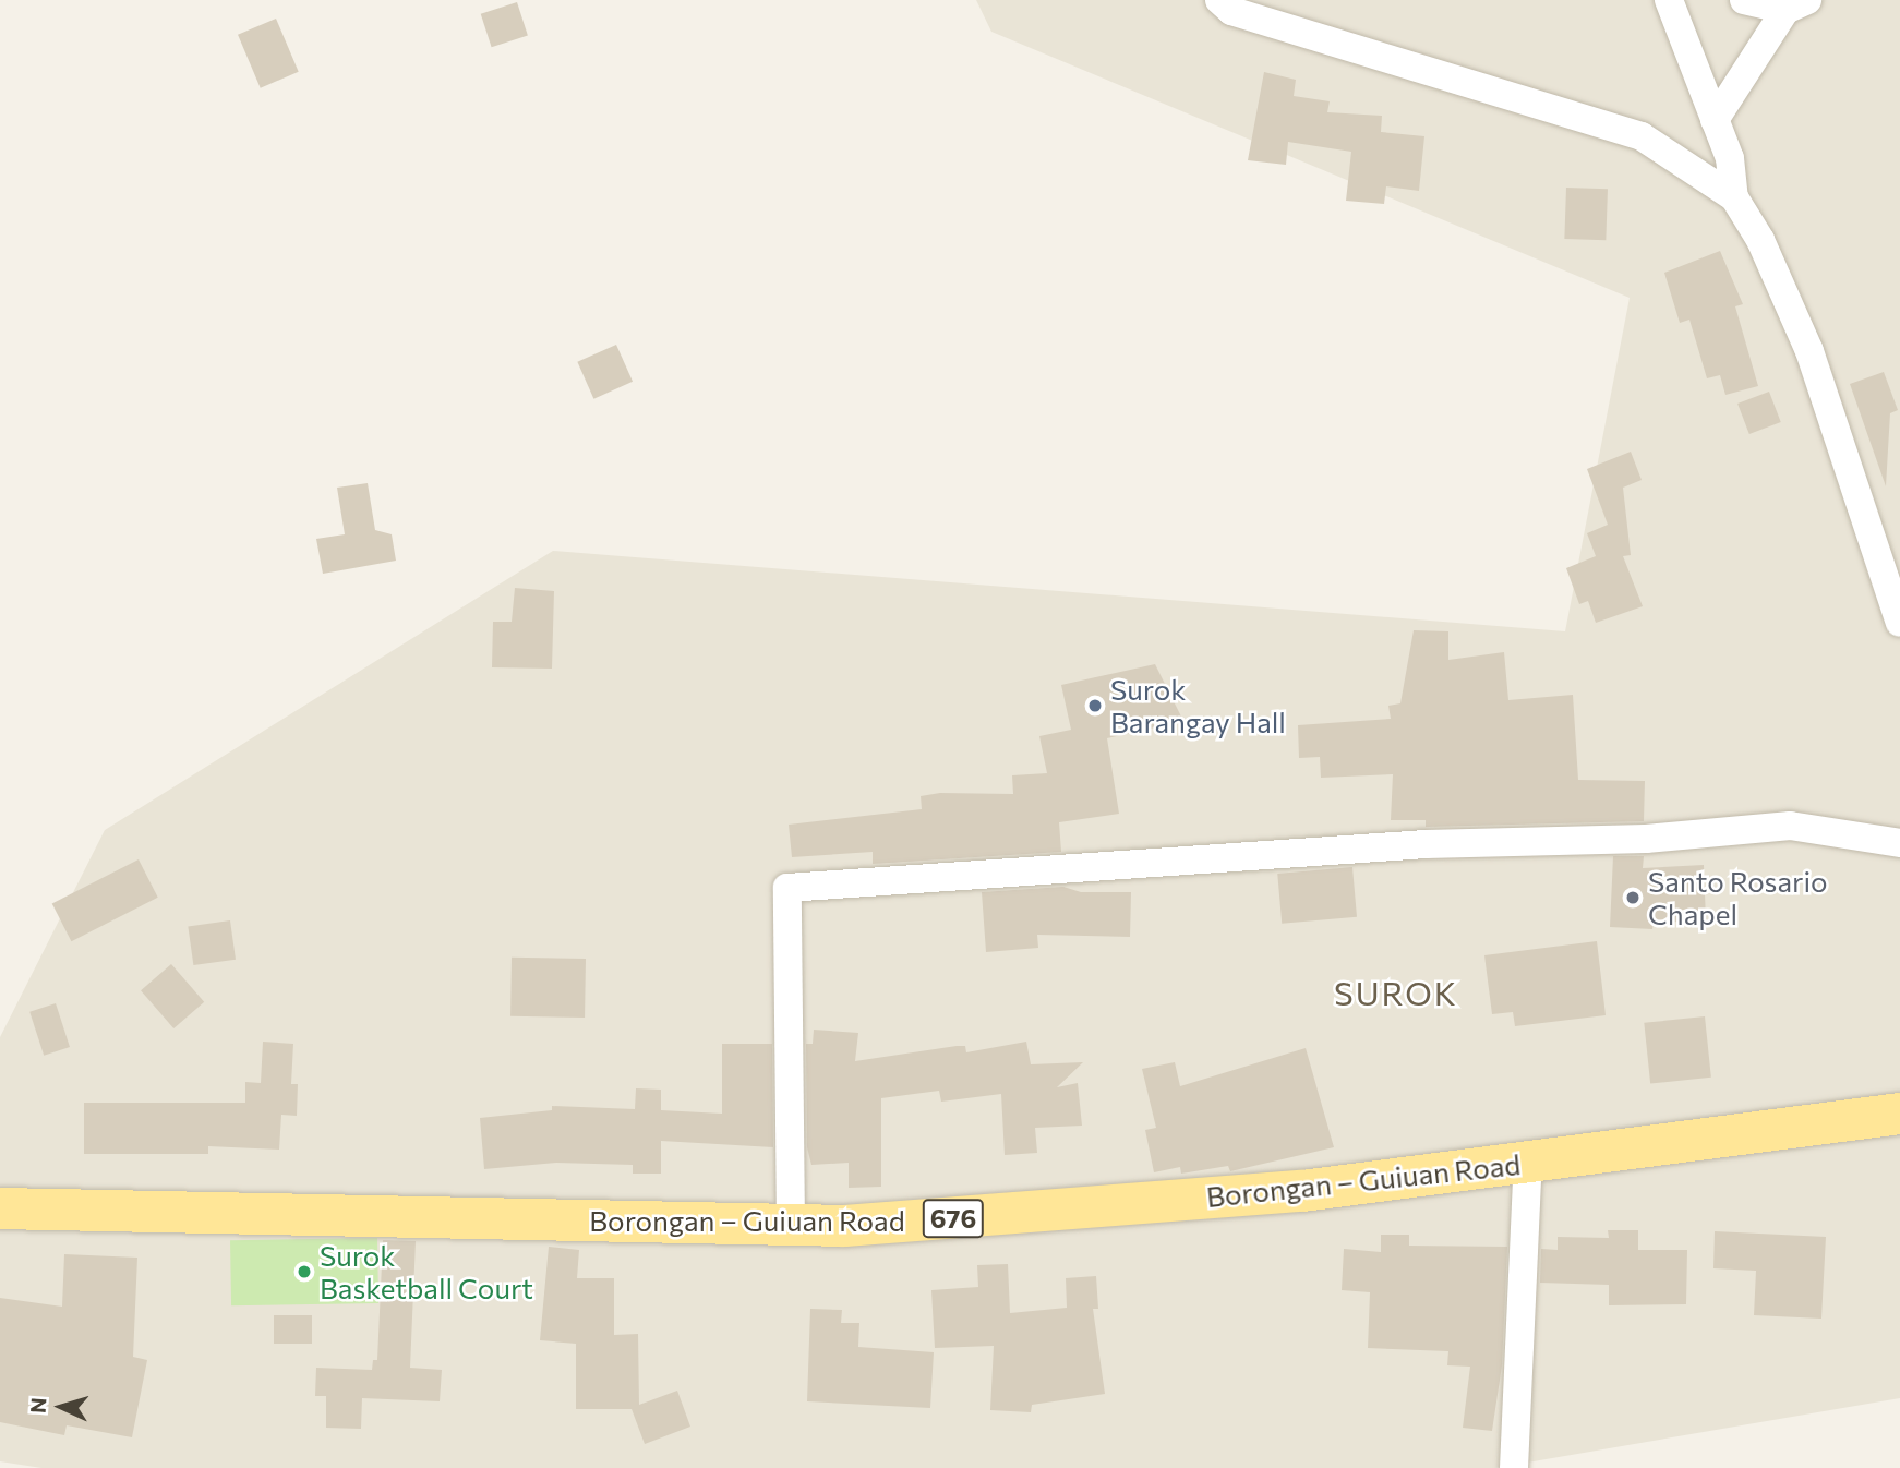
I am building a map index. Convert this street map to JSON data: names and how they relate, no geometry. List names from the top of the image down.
{
  "streets": {
    "main road": ["Borongan – Guiuan Road", "676"]
  },
  "districts": ["SUROK"],
  "places": ["Surok Barangay Hall", "Santo Rosario Chapel", "Surok Basketball Court"],
  "north": "left"
}
